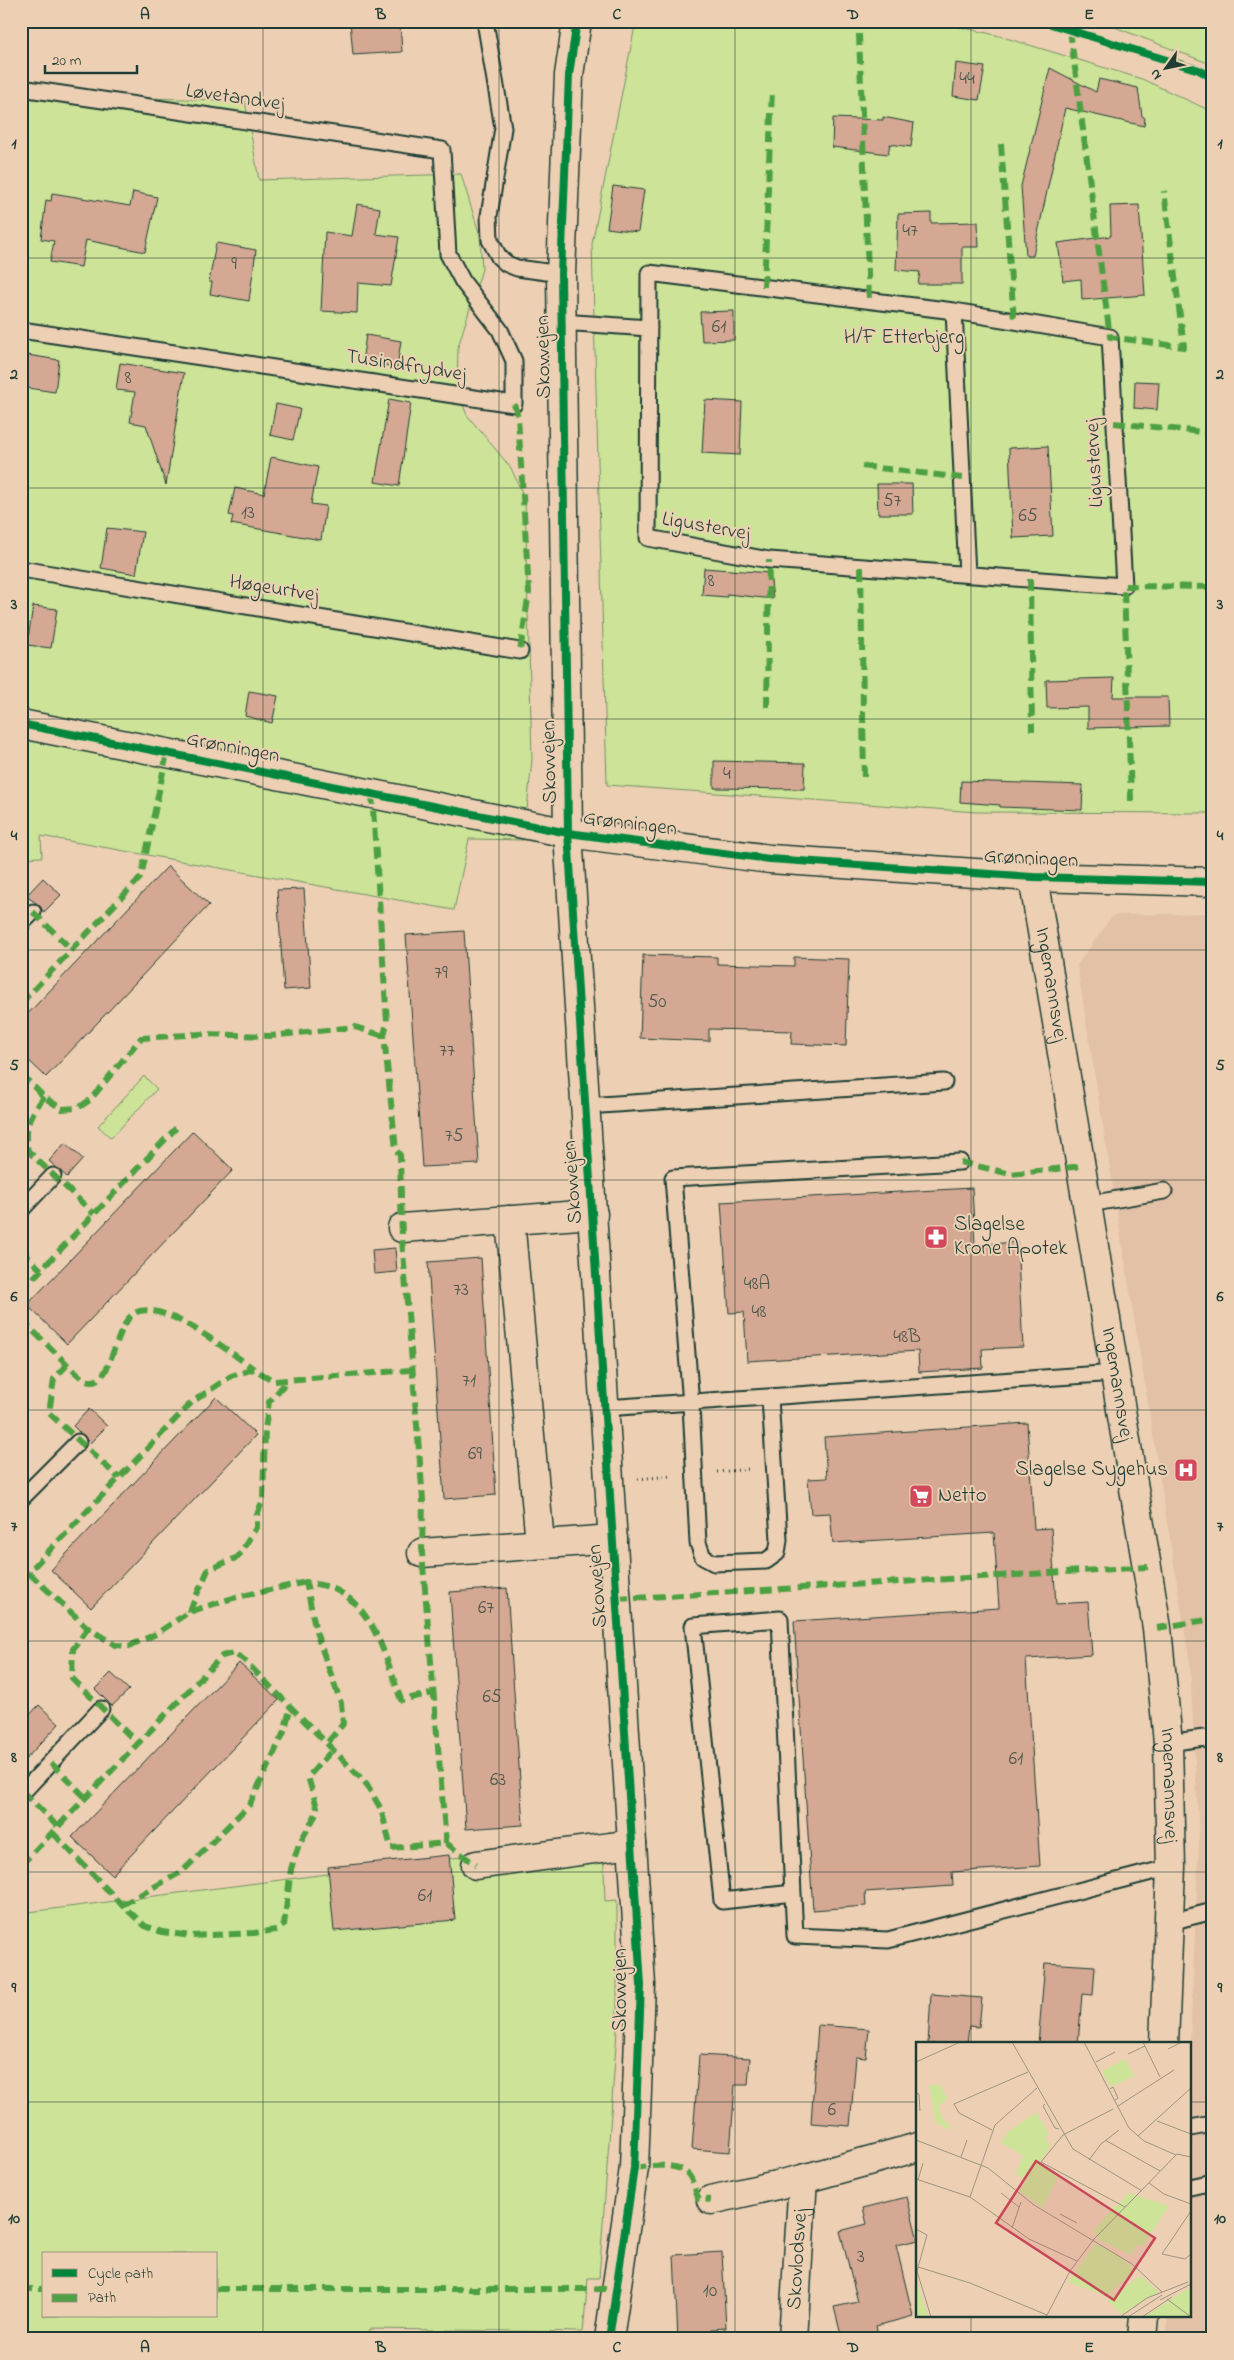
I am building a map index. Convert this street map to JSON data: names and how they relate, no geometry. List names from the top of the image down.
{
  "streets": {
    "street": [
      "Skovvejen",
      "Grønningen",
      "Ingemannsvej",
      "Skovlodsvej"
    ],
    "lane": [
      "Løvetandvej",
      "Tusindfrydvej",
      "Ligustervej",
      "Høgeurtvej"
    ]
  },
  "crossings": [
    ["Løvetandvej", "Tusindfrydvej"],
    ["Skovvejen", "Grønningen"],
    ["Grønningen", "Ingemannsvej"]
  ],
  "parks": ["H/F Etterbjerg"],
  "places": {
    "pharmacy": ["Slagelse Krone Apotek"],
    "hospital": ["Slagelse Sygehus"],
    "supermarket": ["Netto"]
  },
  "house_numbers": [
    "44",
    "47",
    "9",
    "61",
    "8",
    "57",
    "13",
    "65",
    "8",
    "4",
    "79",
    "50",
    "77",
    "75",
    "48A",
    "73",
    "48",
    "48B",
    "71",
    "69",
    "67",
    "65",
    "61",
    "63",
    "61",
    "6",
    "3",
    "10"
  ],
  "legend": ["Cycle path", "Path"],
  "scale_bar": "20 m",
  "north": "bottom left",
  "grid": {
    "columns": [
      "A",
      "B",
      "C",
      "D",
      "E"
    ],
    "rows": [
      "1",
      "2",
      "3",
      "4",
      "5",
      "6",
      "7",
      "8",
      "9",
      "10"
    ]
  }
}
